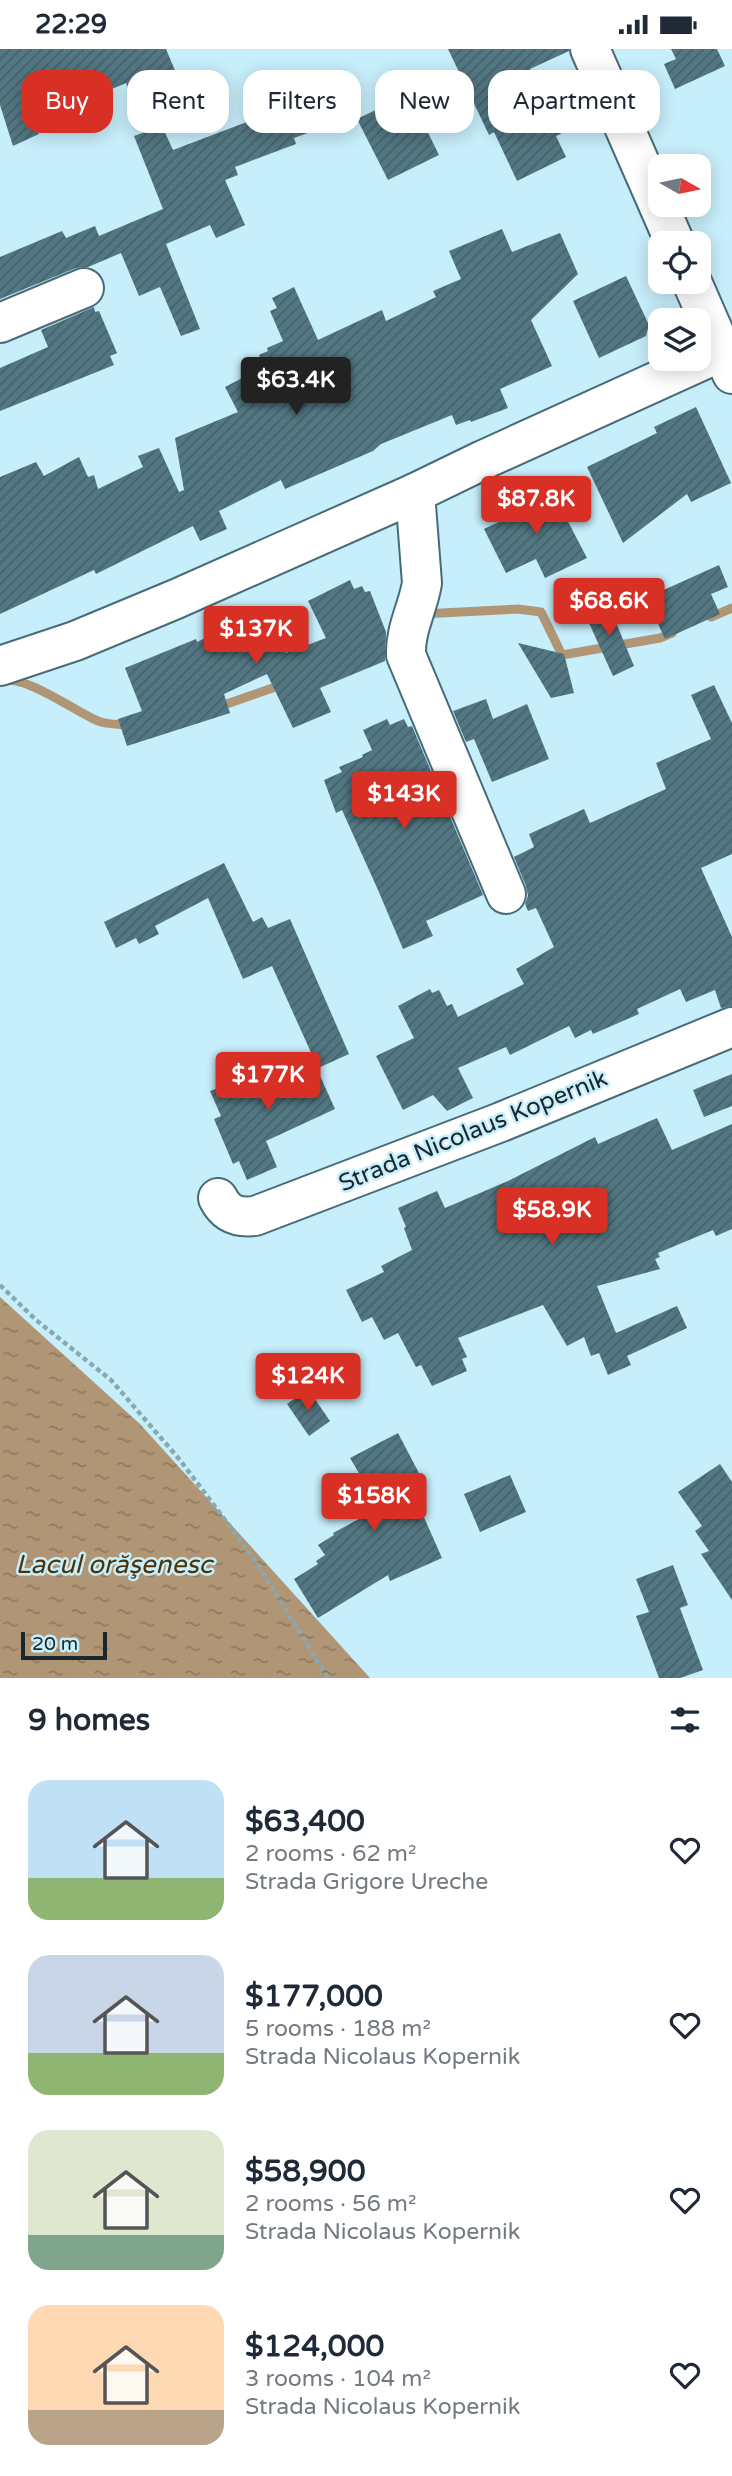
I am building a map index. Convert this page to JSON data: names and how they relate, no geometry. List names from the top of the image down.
{
  "streets": {
    "street": ["Strada Nicolaus Kopernik"]
  },
  "water": ["Lacul orăşenesc"],
  "scale_bar": "20 m",
  "north": "right",
  "page": {
    "status": "22:29",
    "chip": [
      "Buy",
      "Rent",
      "Filters",
      "New",
      "Apartment"
    ],
    "price": [
      "$63.4K",
      "$87.8K",
      "$68.6K",
      "$137K",
      "$143K",
      "$177K",
      "$58.9K",
      "$124K",
      "$158K"
    ],
    "scale": "20 m",
    "heading": "9 homes",
    "list": [
      {
        "name": "$63,400",
        "note": "2 rooms · 62 m² · Strada Grigore Ureche"
      },
      {
        "name": "$177,000",
        "note": "5 rooms · 188 m² · Strada Nicolaus Kopernik"
      },
      {
        "name": "$58,900",
        "note": "2 rooms · 56 m² · Strada Nicolaus Kopernik"
      },
      {
        "name": "$124,000",
        "note": "3 rooms · 104 m² · Strada Nicolaus Kopernik"
      }
    ]
  }
}
